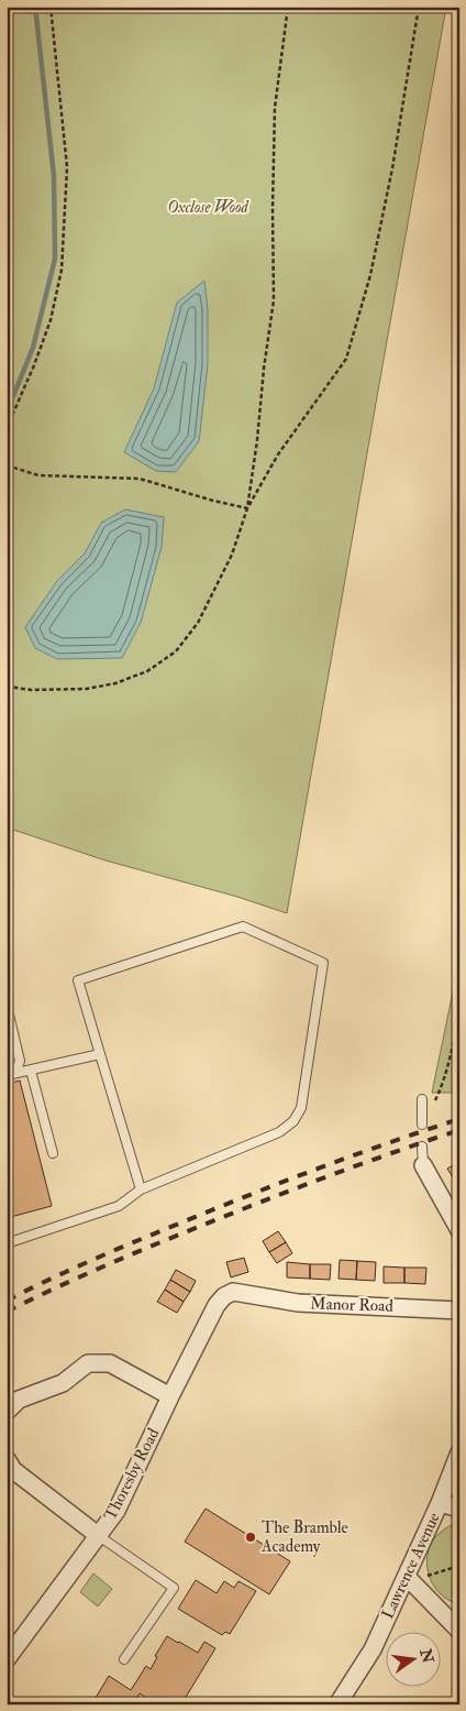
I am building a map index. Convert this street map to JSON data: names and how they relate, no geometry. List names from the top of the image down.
{
  "streets": {
    "street": ["Manor Road", "Thoresby Road", "Lawrence Avenue"]
  },
  "crossings": [
    ["Manor Road", "Thoresby Road"]
  ],
  "parks": ["Oxclose Wood"],
  "places": ["The Bramble Academy"],
  "north": "right"
}
